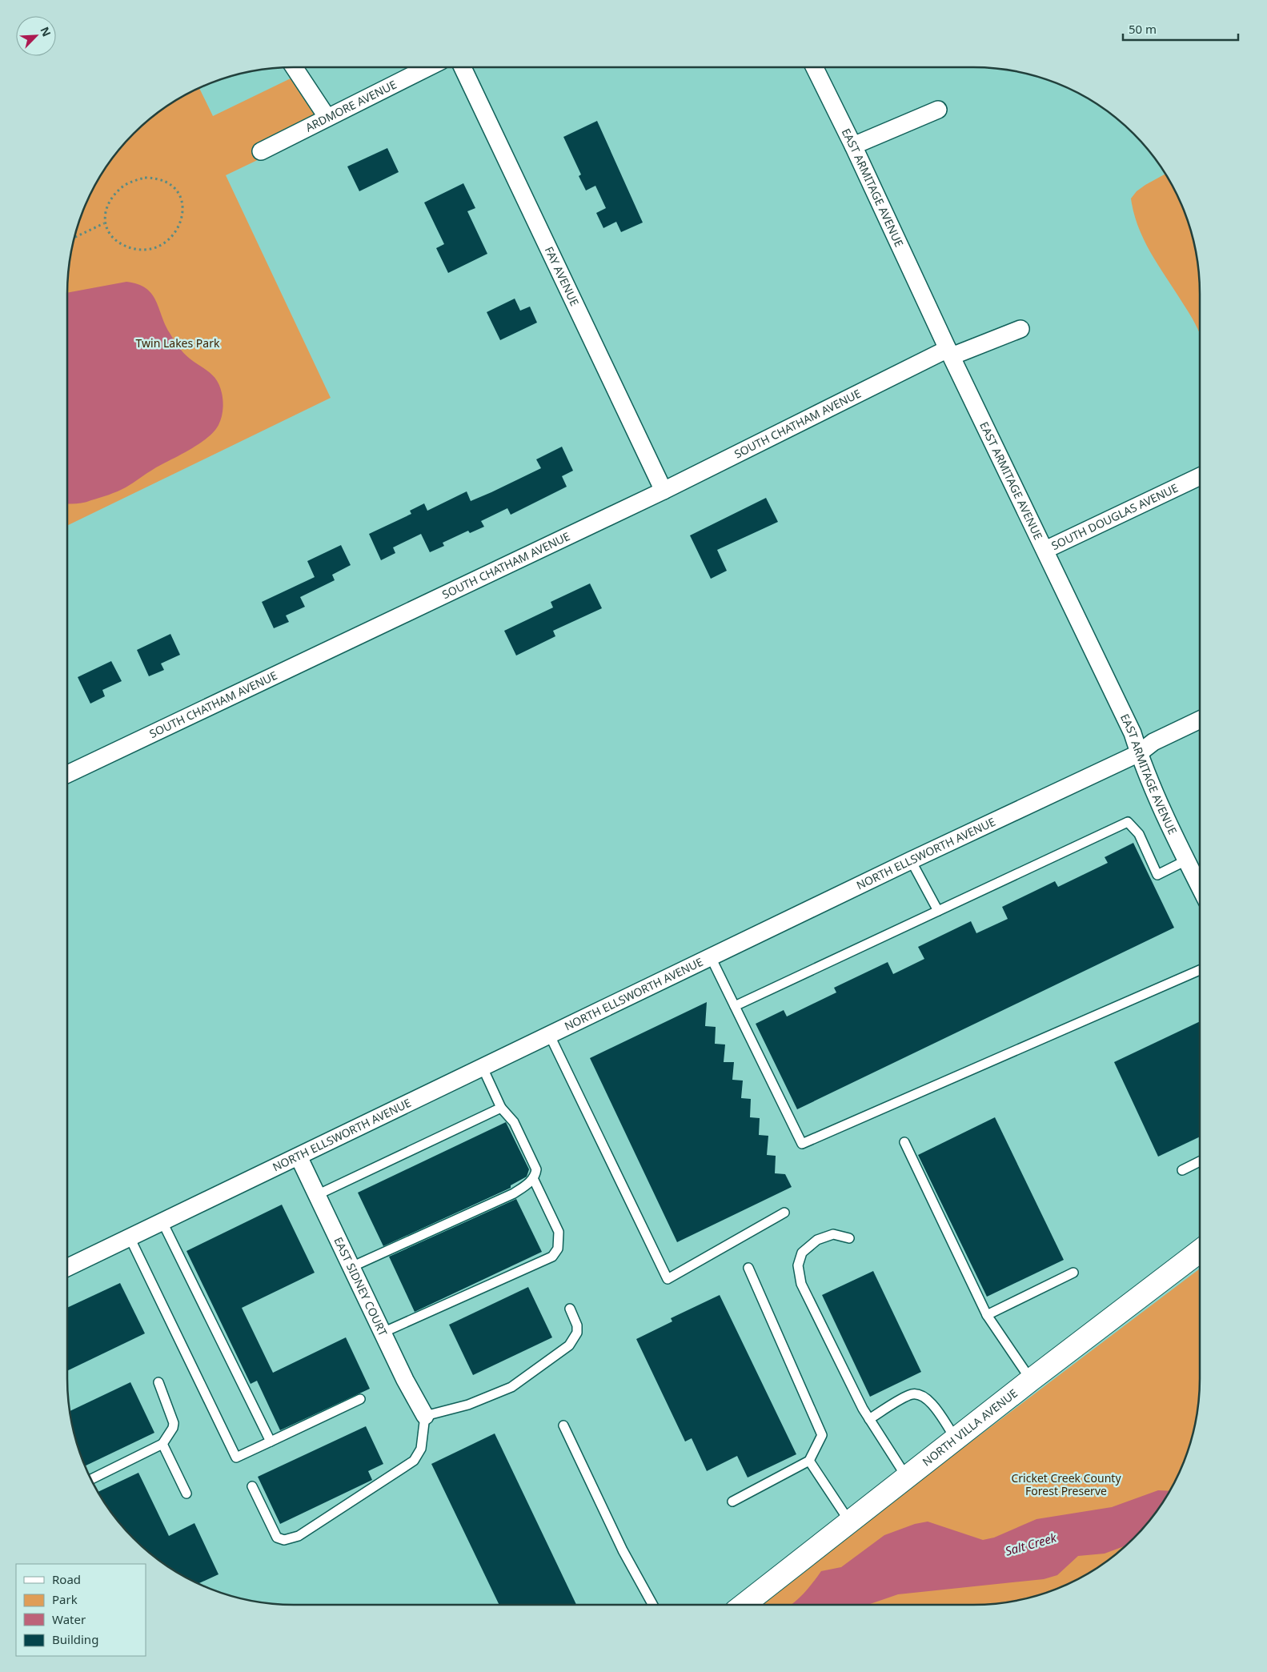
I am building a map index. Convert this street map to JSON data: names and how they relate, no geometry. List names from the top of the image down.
{
  "streets": {
    "main road": ["NORTH VILLA AVENUE"],
    "street": [
      "ARDMORE AVENUE",
      "EAST ARMITAGE AVENUE",
      "FAY AVENUE",
      "SOUTH CHATHAM AVENUE",
      "SOUTH DOUGLAS AVENUE",
      "NORTH ELLSWORTH AVENUE",
      "EAST SIDNEY COURT"
    ]
  },
  "crossings": [
    ["EAST ARMITAGE AVENUE", "SOUTH CHATHAM AVENUE"],
    ["EAST ARMITAGE AVENUE", "SOUTH DOUGLAS AVENUE"],
    ["EAST ARMITAGE AVENUE", "NORTH ELLSWORTH AVENUE"],
    ["FAY AVENUE", "SOUTH CHATHAM AVENUE"],
    ["NORTH ELLSWORTH AVENUE", "EAST SIDNEY COURT"]
  ],
  "water": ["Salt Creek"],
  "parks": ["Twin Lakes Park", "Cricket Creek County Forest Preserve"],
  "legend": [
    "Road",
    "Park",
    "Water",
    "Building"
  ],
  "scale_bar": "50 m",
  "north": "top right"
}
